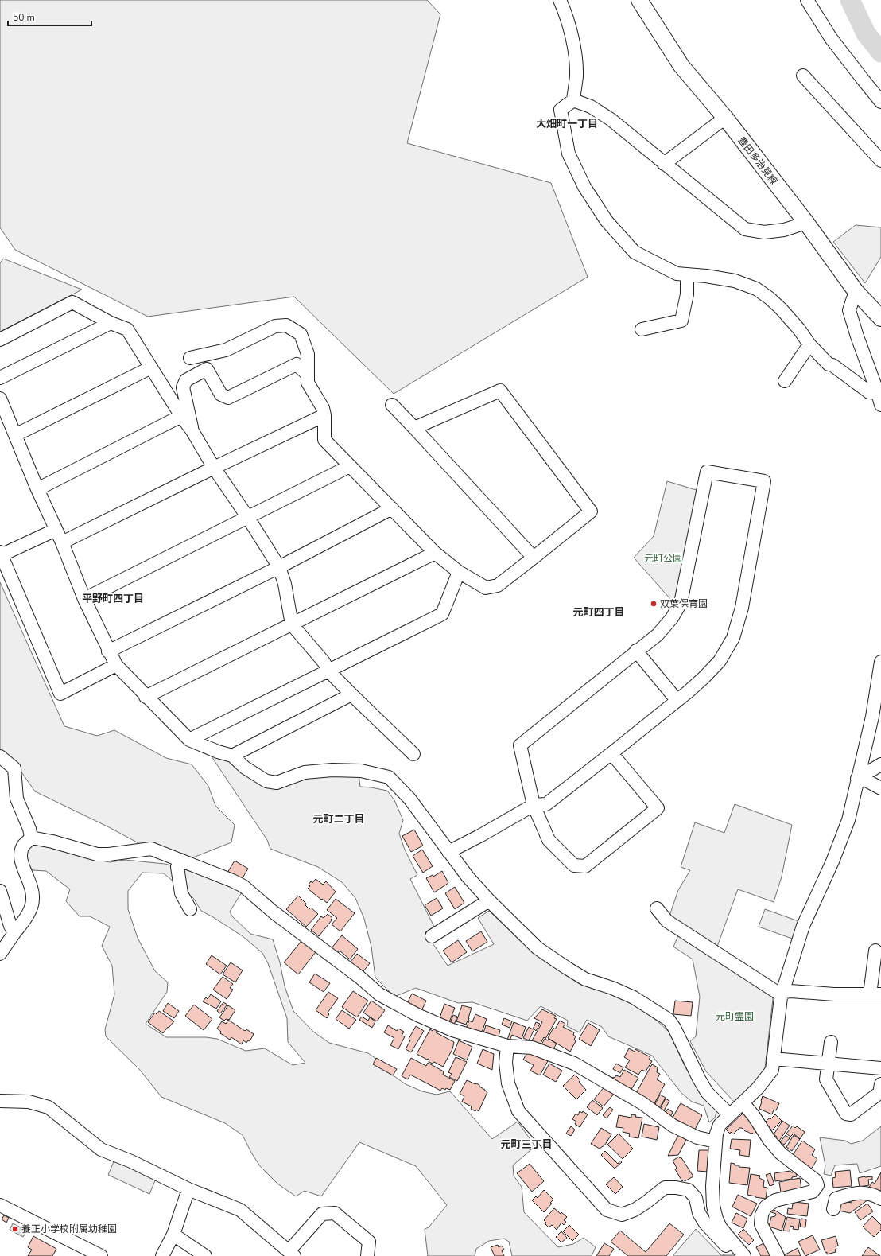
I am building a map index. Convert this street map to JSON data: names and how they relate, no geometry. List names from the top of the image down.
{
  "streets": {
    "main road": ["豊田多治見線"]
  },
  "districts": [
    "大畑町一丁目",
    "平野町四丁目",
    "元町四丁目",
    "元町二丁目",
    "元町三丁目"
  ],
  "parks": ["元町公園", "元町霊園"],
  "places": ["双葉保育園", "養正小学校附属幼稚園"],
  "scale_bar": "50 m"
}
